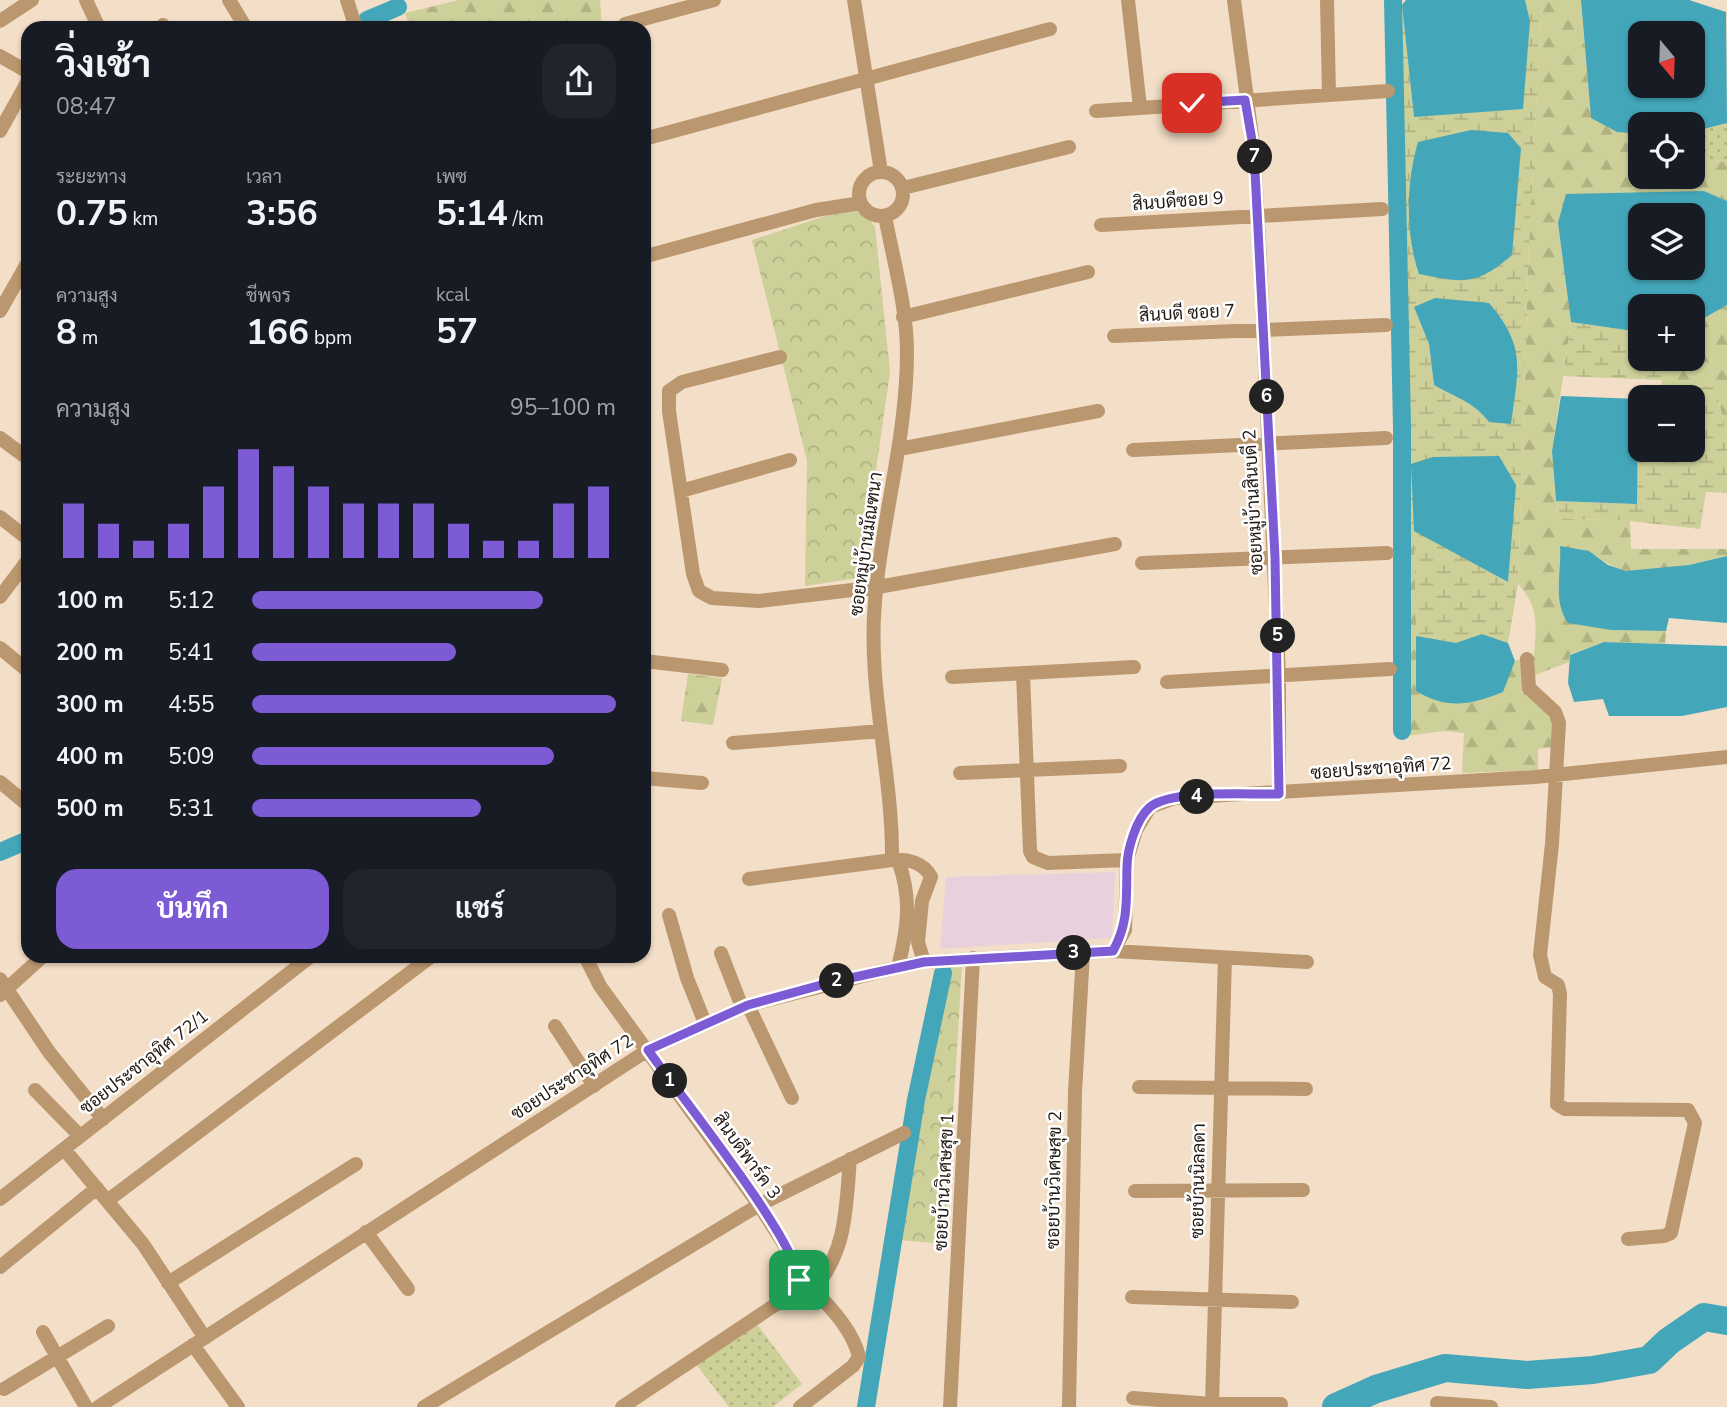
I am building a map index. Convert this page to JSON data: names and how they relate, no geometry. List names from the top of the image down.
{
  "streets": {
    "street": [
      "สินบดีซอย 9",
      "สินบดี ซอย 7",
      "ซอยหมู่บ้านสินบดี 2",
      "ซอยหมู่บ้านมัณฑนา",
      "ซอยประชาอุทิศ 72",
      "ซอยประชาอุทิศ 72/1",
      "สินบดีพาร์ค 3",
      "ซอยบ้านวิเศษสุข 2",
      "ซอยบ้านนิลลดา",
      "ซอยบ้านวิเศษสุข 1"
    ]
  },
  "crossings": [
    ["สินบดีซอย 9", "ซอยหมู่บ้านสินบดี 2"],
    ["สินบดี ซอย 7", "ซอยหมู่บ้านสินบดี 2"],
    ["ซอยหมู่บ้านสินบดี 2", "ซอยประชาอุทิศ 72"],
    ["ซอยหมู่บ้านมัณฑนา", "ซอยประชาอุทิศ 72"],
    ["ซอยประชาอุทิศ 72", "สินบดีพาร์ค 3"],
    ["ซอยประชาอุทิศ 72", "ซอยบ้านวิเศษสุข 2"],
    ["ซอยประชาอุทิศ 72", "ซอยบ้านวิเศษสุข 1"]
  ],
  "north": "bottom",
  "page": {
    "map_buttons": ["+", "−"],
    "heading": ["วิ่งเช้า", "08:47"],
    "pins": [
      "7",
      "6",
      "5",
      "4",
      "3",
      "2",
      "1"
    ],
    "stats": [
      ["ระยะทาง", "0.75 km"],
      ["เวลา", "3:56"],
      ["เพซ", "5:14 /km"],
      ["ความสูง", "8 m"],
      ["ชีพจร", "166 bpm"],
      ["kcal", "57"]
    ],
    "chart": ["ความสูง", "95–100 m"],
    "list": [
      {
        "name": "100 m",
        "note": "5:12"
      },
      {
        "name": "200 m",
        "note": "5:41"
      },
      {
        "name": "300 m",
        "note": "4:55"
      },
      {
        "name": "400 m",
        "note": "5:09"
      },
      {
        "name": "500 m",
        "note": "5:31"
      }
    ],
    "buttons": ["บันทึก", "แชร์"]
  }
}
